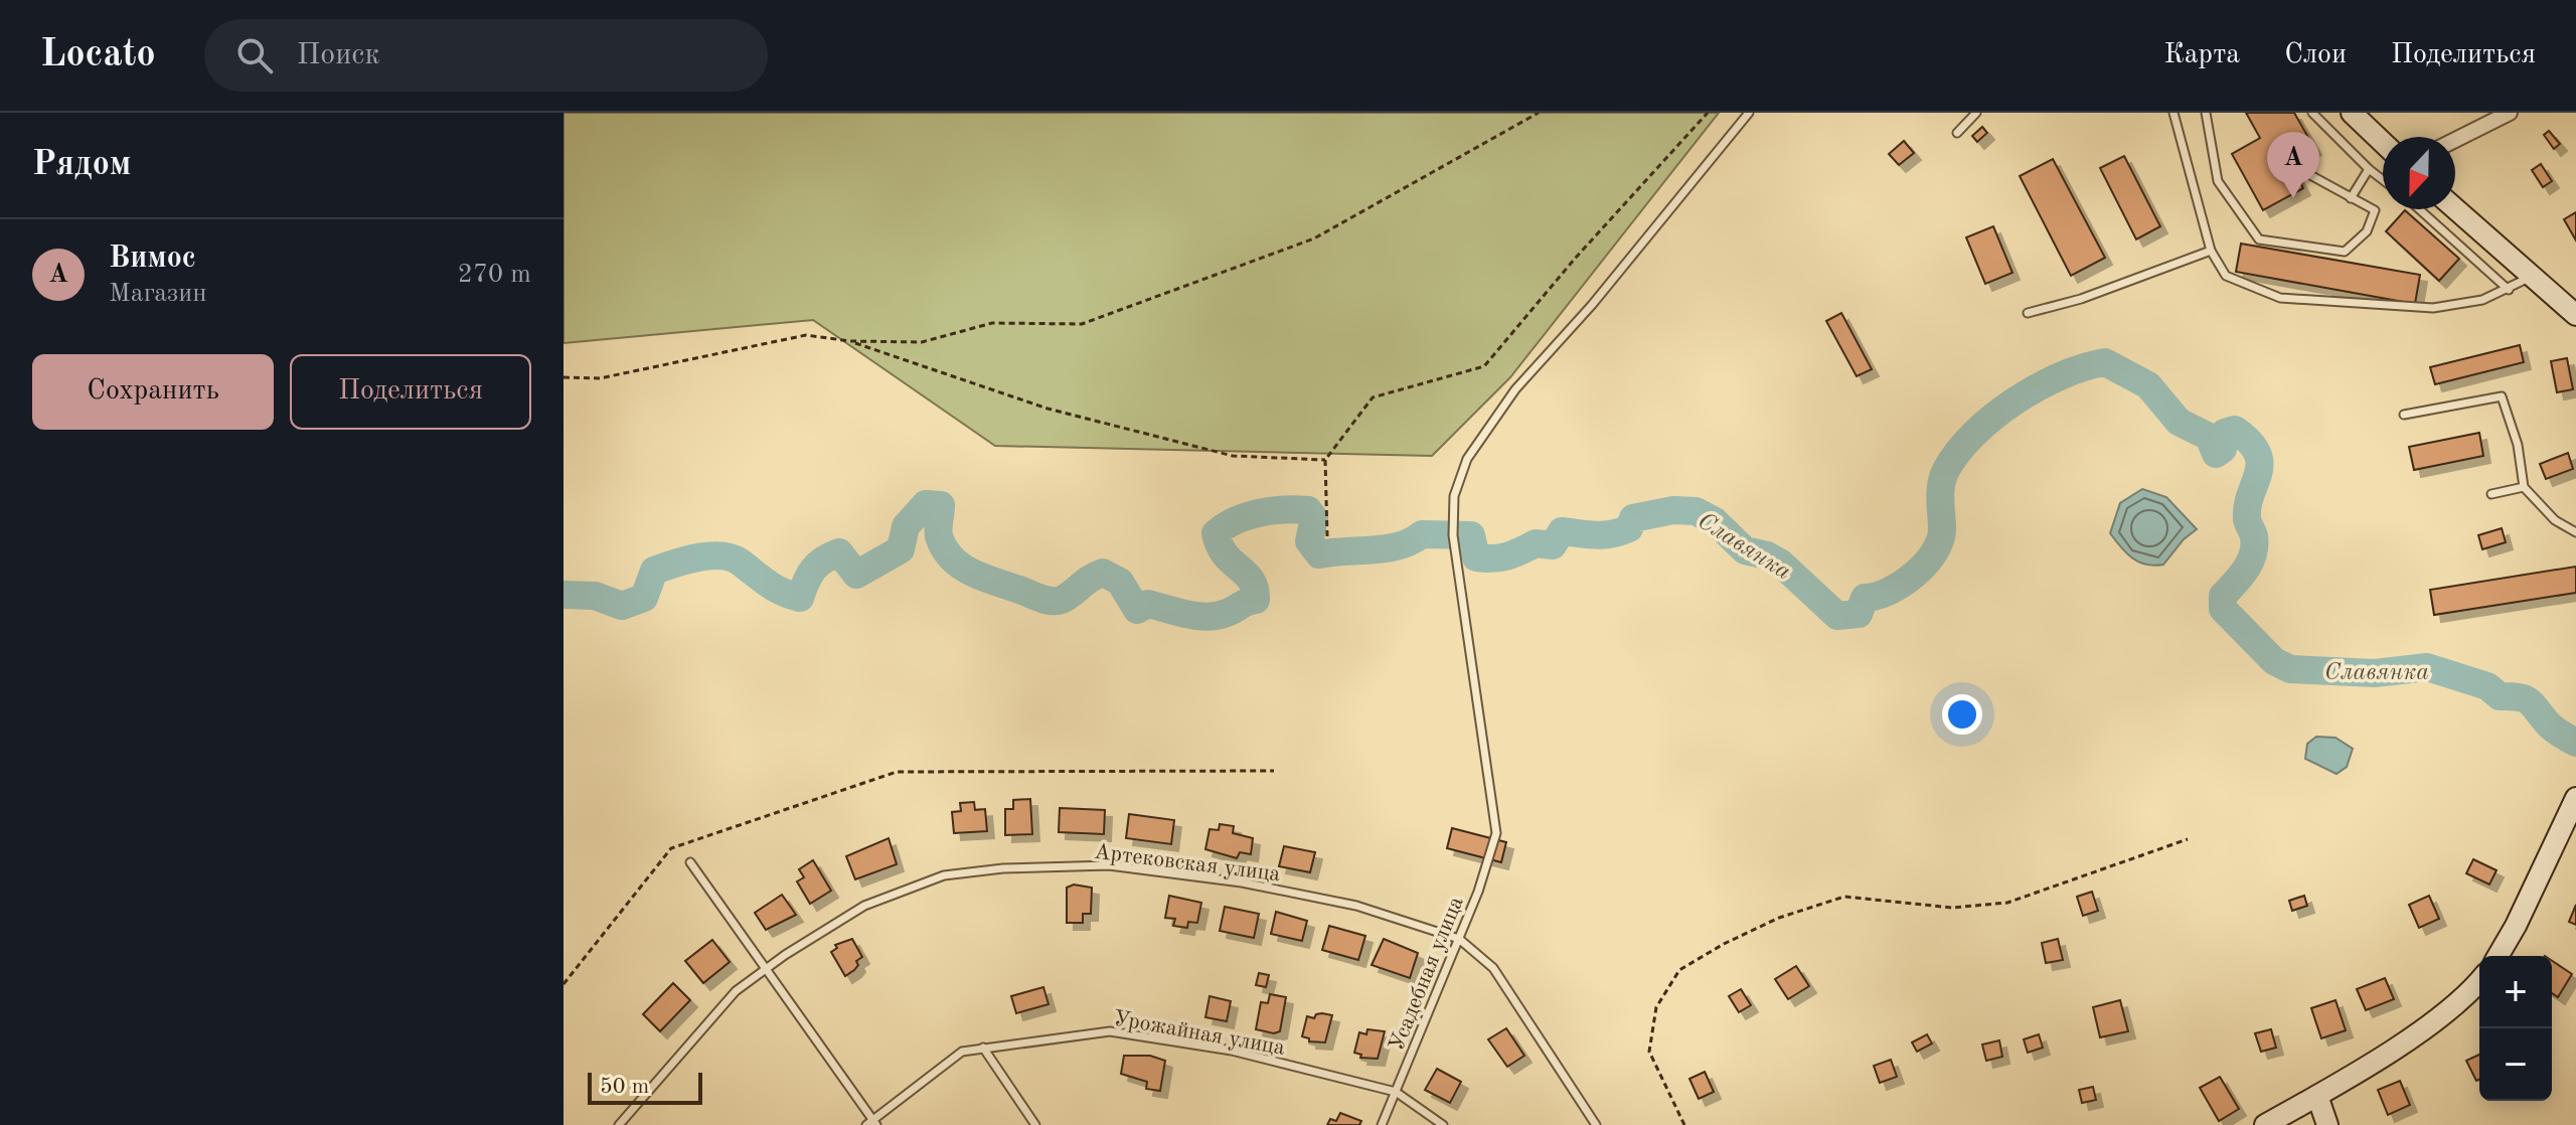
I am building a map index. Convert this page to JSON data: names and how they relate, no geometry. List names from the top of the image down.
{
  "streets": {
    "lane": ["Артековская улица", "Усадебная улица", "Урожайная улица"]
  },
  "crossings": [
    ["Артековская улица", "Усадебная улица"],
    ["Усадебная улица", "Урожайная улица"]
  ],
  "water": ["Славянка"],
  "scale_bar": "50 m",
  "north": "bottom",
  "page": {
    "header": "Locato",
    "search": "Поиск",
    "nav": ["Карта", "Слои", "Поделиться"],
    "heading": "Рядом",
    "pins": "A",
    "list": [
      {
        "mark": "A",
        "name": "Вимос",
        "note": "Магазин",
        "value": "270 m"
      }
    ],
    "buttons": ["Сохранить", "Поделиться"],
    "map_buttons": ["+", "−"],
    "scale": "50 m"
  }
}
